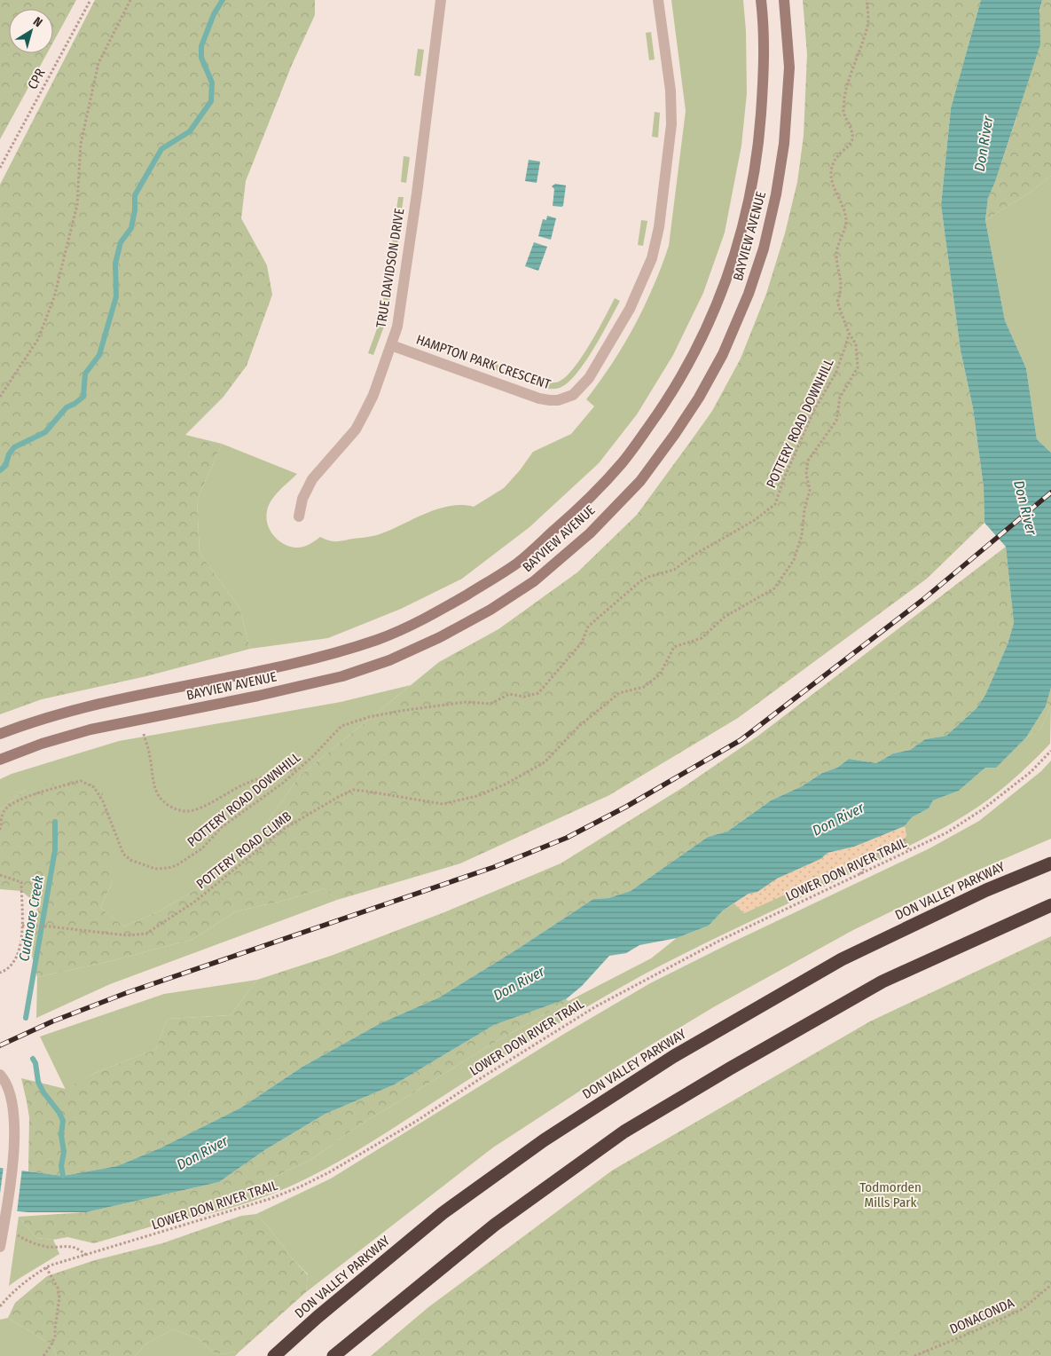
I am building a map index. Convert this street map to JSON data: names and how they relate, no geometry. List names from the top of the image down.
{
  "streets": {
    "highway": ["DON VALLEY PARKWAY"],
    "main road": ["BAYVIEW AVENUE"],
    "street": ["TRUE DAVIDSON DRIVE", "HAMPTON PARK CRESCENT"],
    "path": [
      "CPR",
      "POTTERY ROAD DOWNHILL",
      "POTTERY ROAD CLIMB",
      "LOWER DON RIVER TRAIL",
      "DONACONDA"
    ]
  },
  "crossings": [
    ["TRUE DAVIDSON DRIVE", "HAMPTON PARK CRESCENT"],
    ["POTTERY ROAD DOWNHILL", "POTTERY ROAD CLIMB"]
  ],
  "water": ["Don River", "Cudmore Creek"],
  "parks": ["Todmorden Mills Park"],
  "north": "top right"
}
